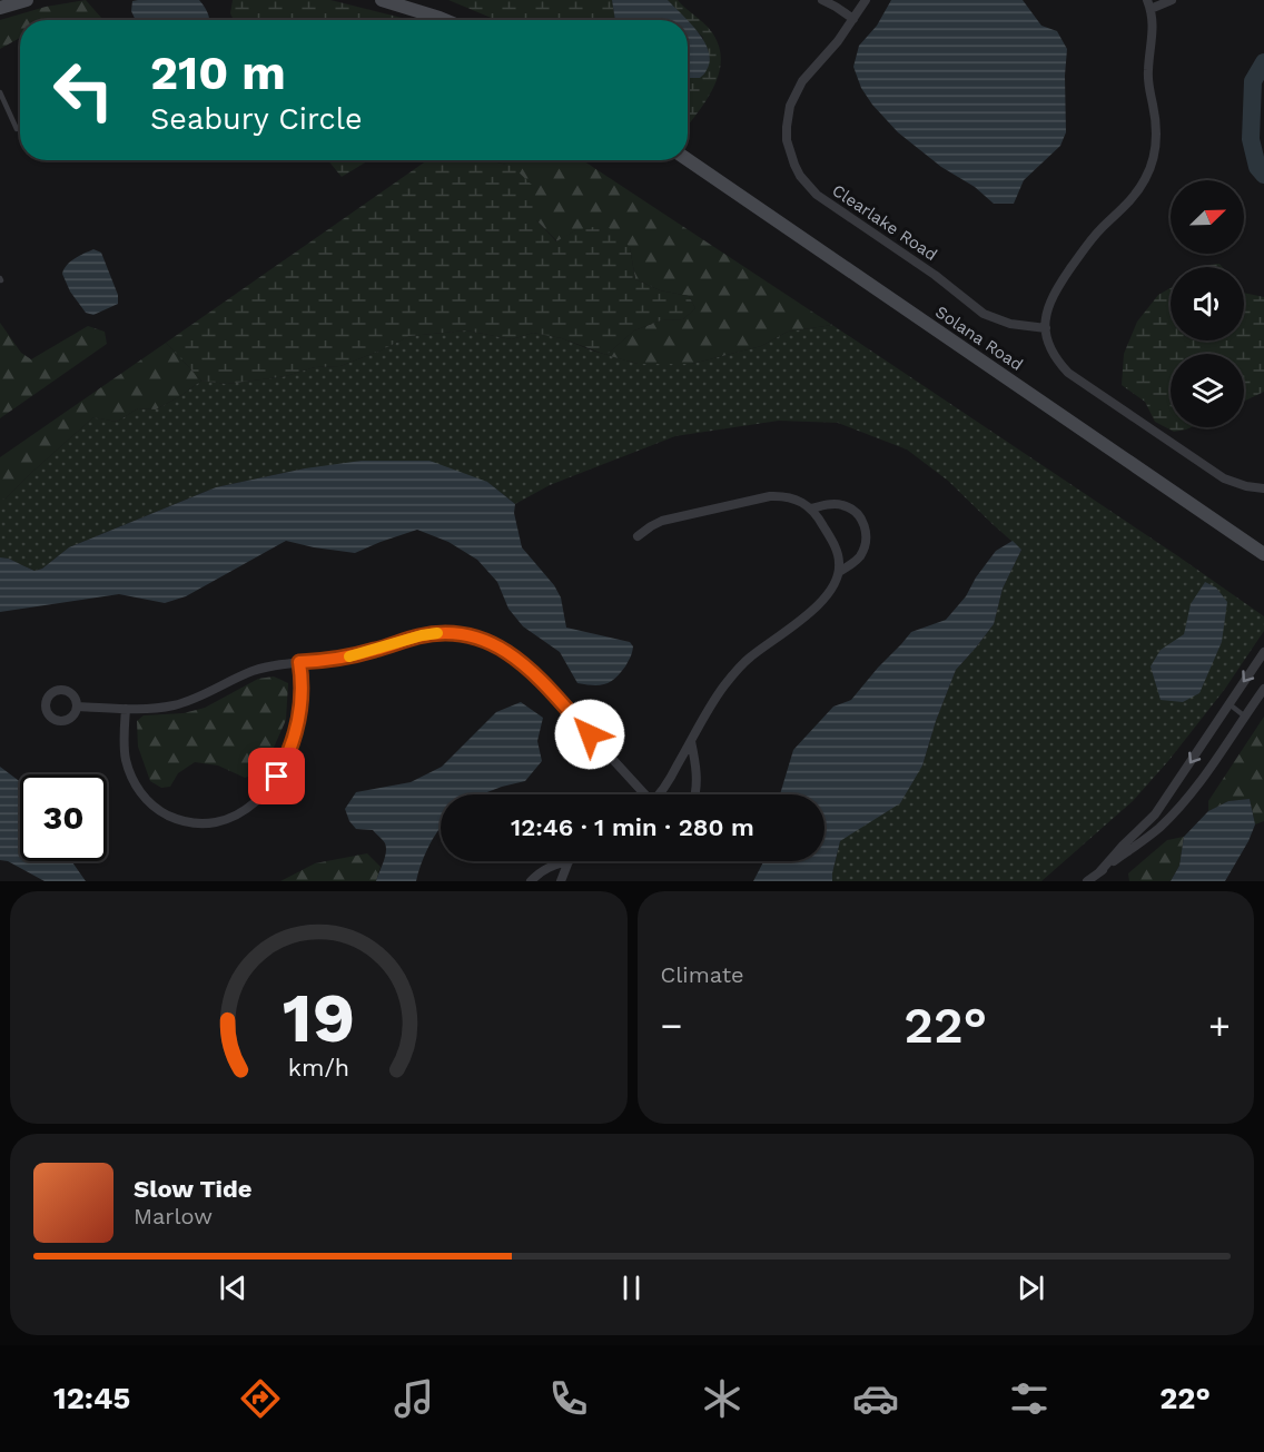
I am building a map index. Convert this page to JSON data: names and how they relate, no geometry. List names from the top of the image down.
{
  "streets": {
    "street": ["Clearlake Road", "Solana Road"]
  },
  "north": "top right",
  "page": {
    "turn": ["210 m", "Seabury Circle"],
    "limit": "30",
    "trip": "12:46 · 1 min · 280 m",
    "tile": "Climate",
    "heat": ["−", "22°", "+"],
    "song": ["Slow Tide", "Marlow"],
    "tabs": ["12:45", "22°"],
    "gauge": ["19", "km/h"]
  }
}
